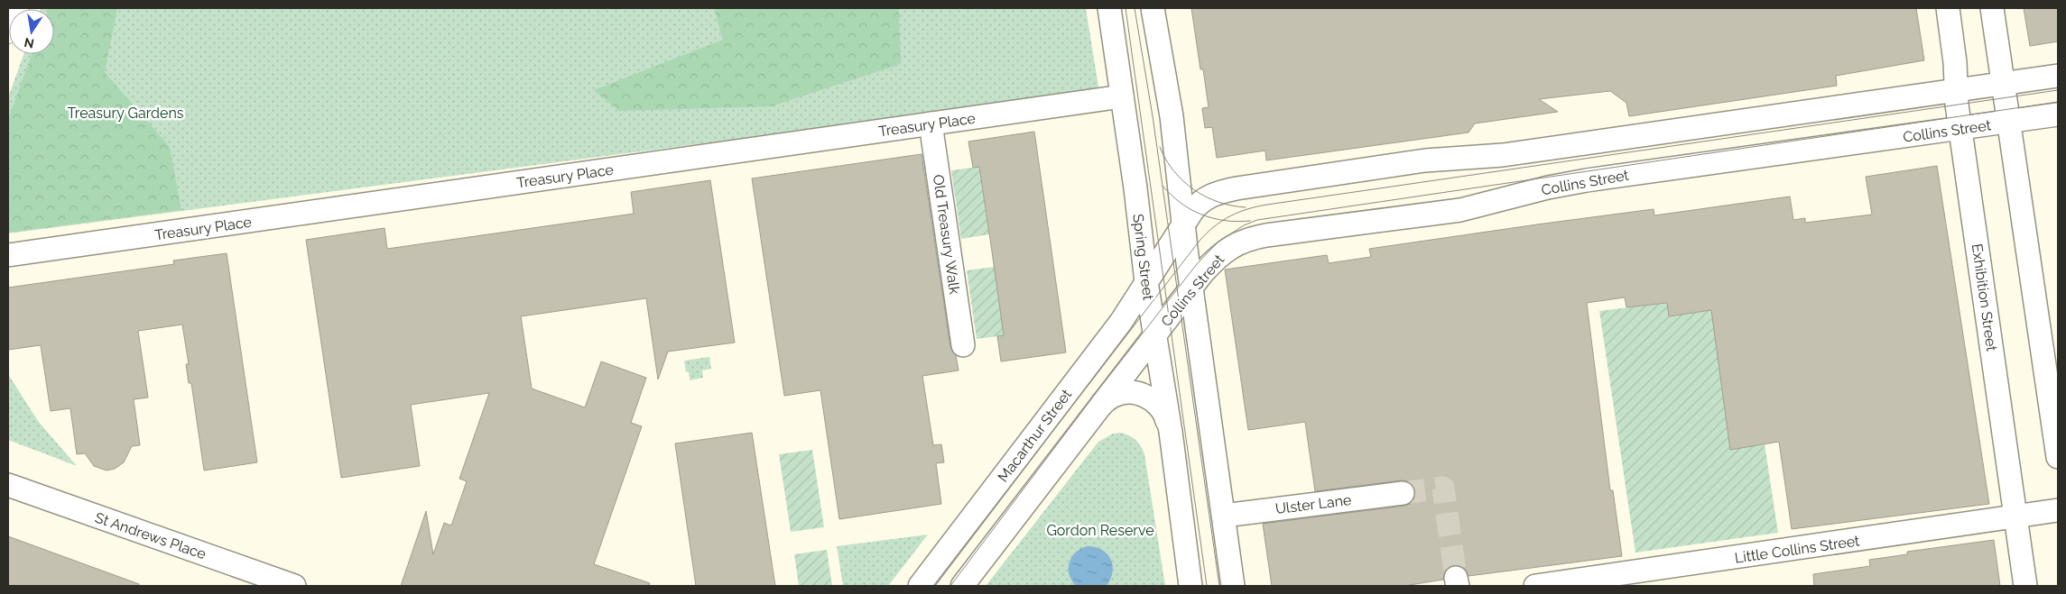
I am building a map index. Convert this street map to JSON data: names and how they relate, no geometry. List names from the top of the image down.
{
  "streets": {
    "street": [
      "Treasury Place",
      "Collins Street",
      "Old Treasury Walk",
      "Spring Street",
      "Exhibition Street",
      "Macarthur Street",
      "Ulster Lane",
      "St Andrews Place",
      "Little Collins Street"
    ]
  },
  "crossings": [
    ["Treasury Place", "Old Treasury Walk"],
    ["Treasury Place", "Spring Street"],
    ["Collins Street", "Spring Street"],
    ["Collins Street", "Exhibition Street"],
    ["Spring Street", "Macarthur Street"],
    ["Exhibition Street", "Little Collins Street"]
  ],
  "parks": ["Treasury Gardens", "Gordon Reserve"],
  "north": "bottom"
}
